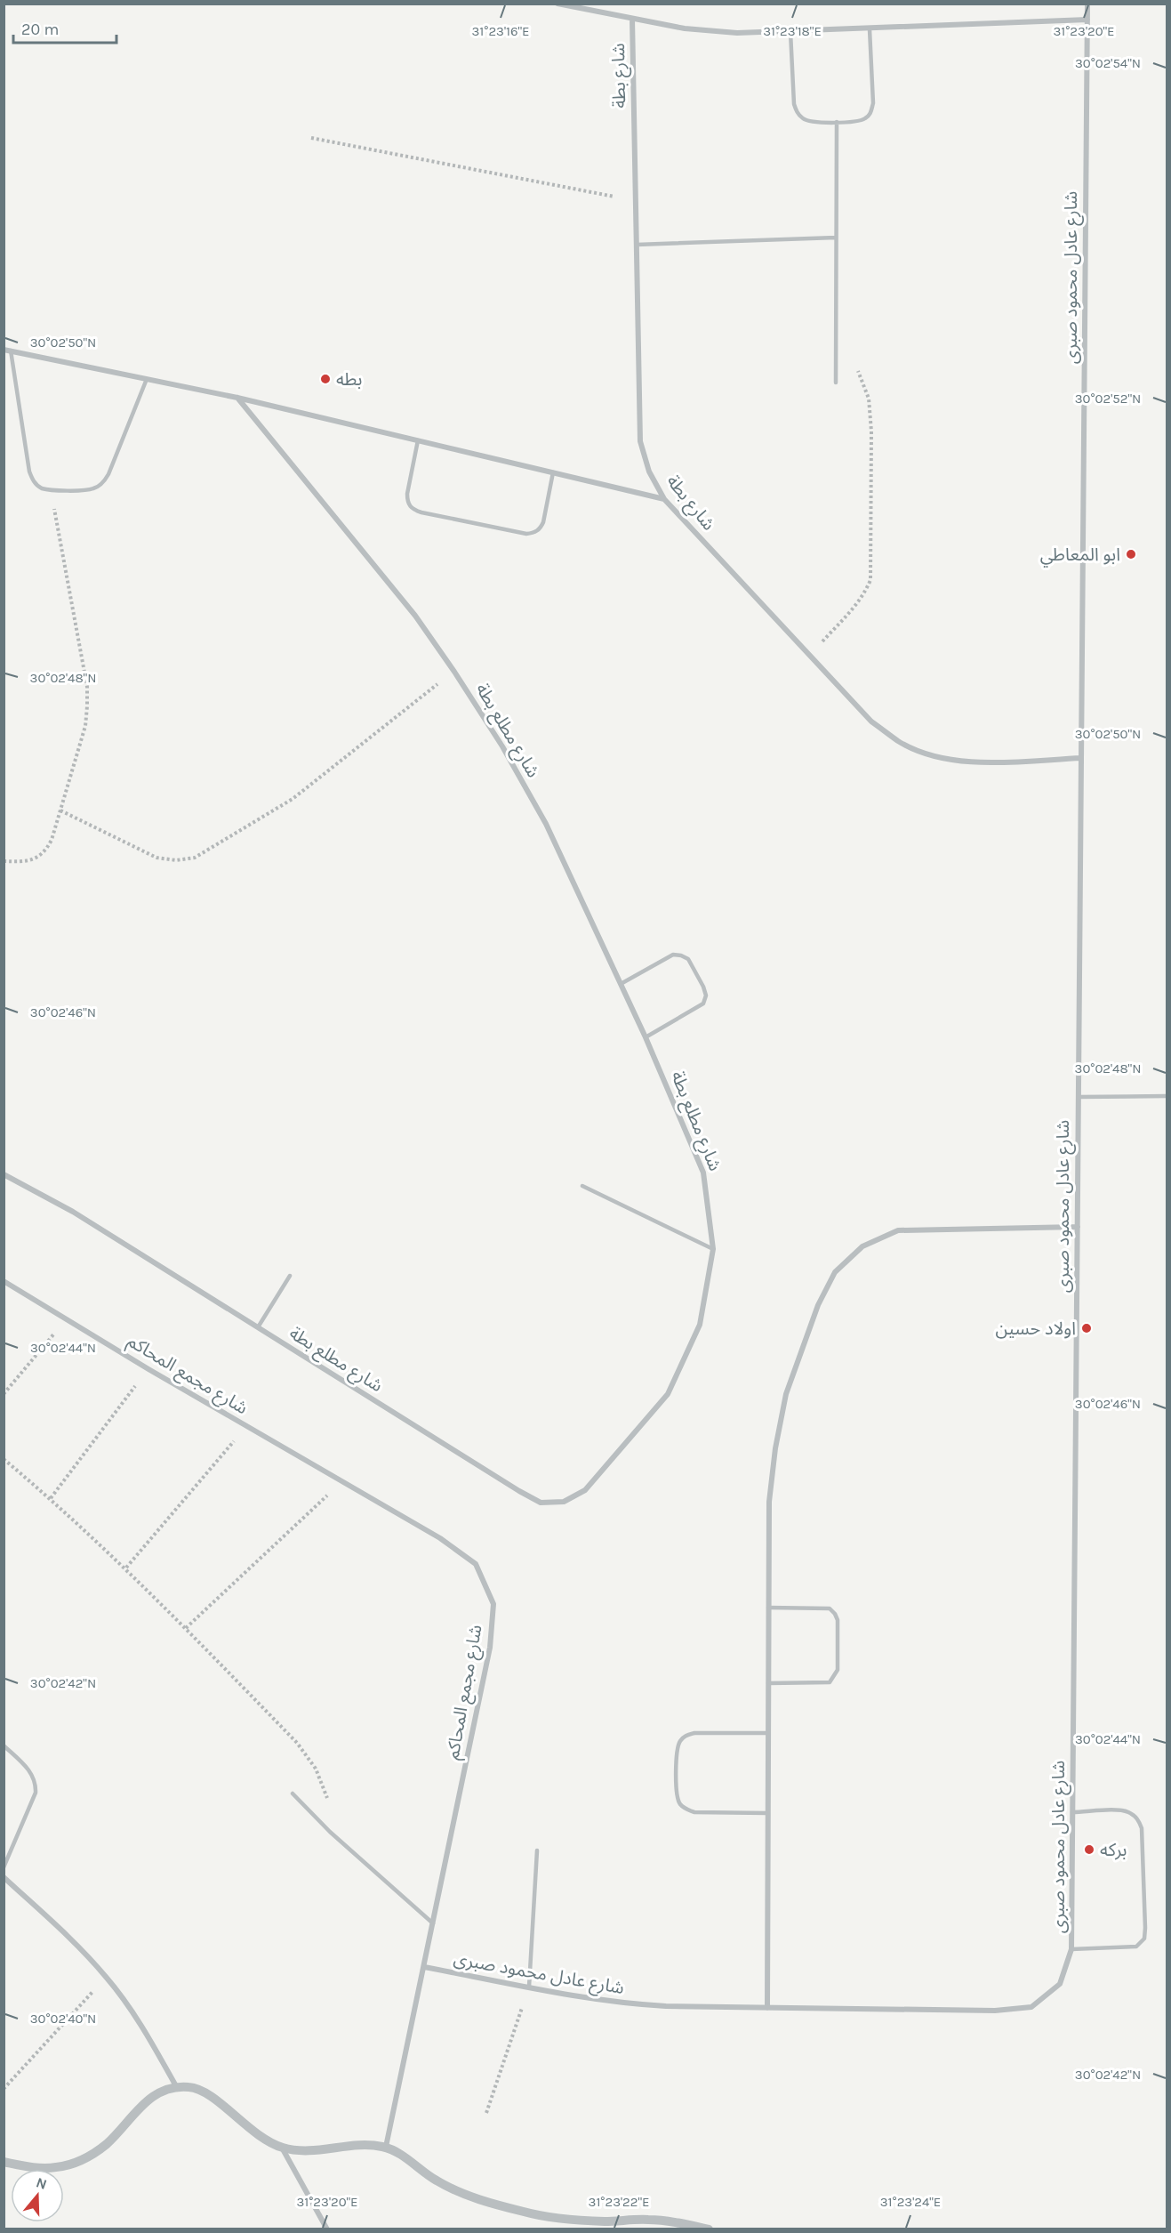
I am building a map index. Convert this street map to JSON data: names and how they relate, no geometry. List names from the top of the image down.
{
  "streets": {
    "street": [
      "شارع بطة",
      "شارع عادل محمود صبرى",
      "شارع مطلع بطة",
      "شارع مجمع المحاكم"
    ]
  },
  "crossings": [
    ["شارع بطة", "شارع عادل محمود صبرى"],
    ["شارع عادل محمود صبرى", "شارع مجمع المحاكم"]
  ],
  "places": [
    "بطه",
    "ابو المعاطي",
    "اولاد حسين",
    "بركه"
  ],
  "scale_bar": "20 m",
  "north": "top",
  "coordinates": [
    "31°23'16\"E",
    "31°23'18\"E",
    "31°23'20\"E",
    "30°02'54\"N",
    "30°02'50\"N",
    "30°02'52\"N",
    "30°02'48\"N",
    "30°02'46\"N",
    "30°02'44\"N",
    "30°02'42\"N",
    "30°02'40\"N",
    "31°23'22\"E",
    "31°23'24\"E"
  ]
}
